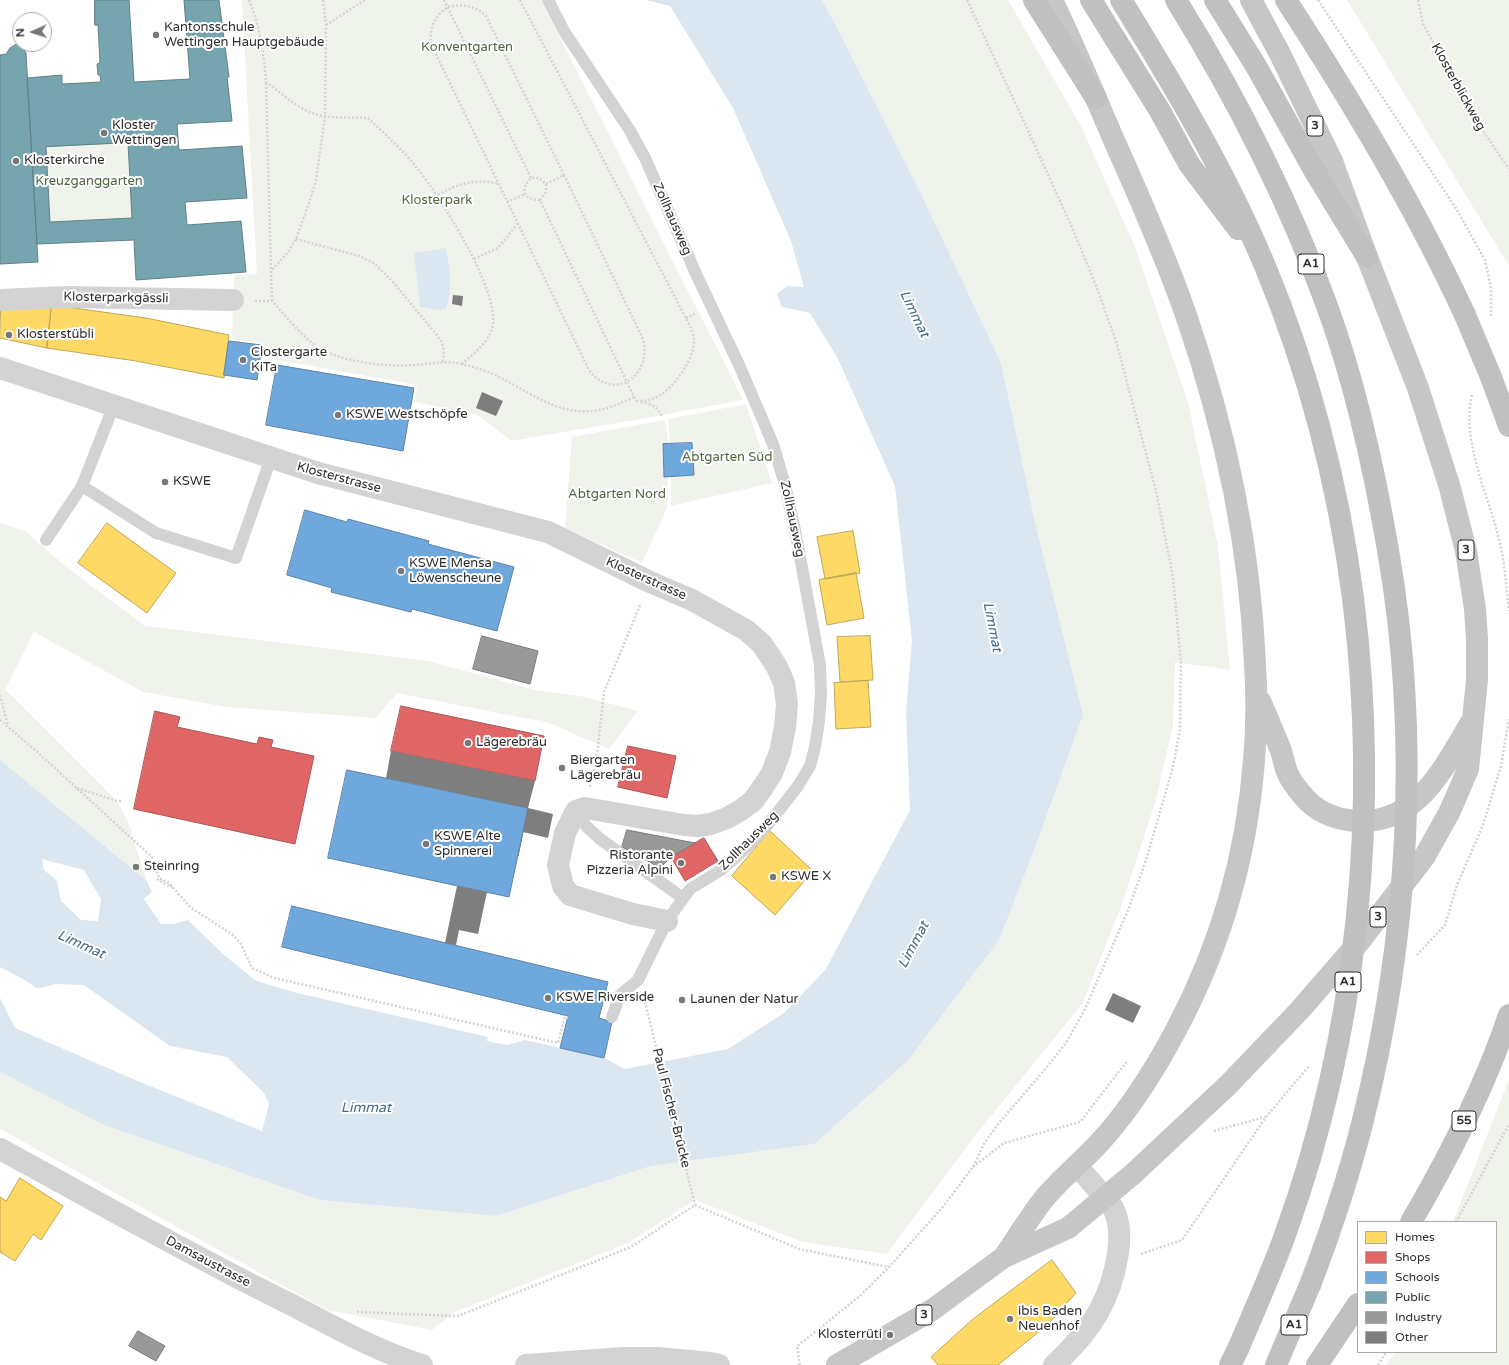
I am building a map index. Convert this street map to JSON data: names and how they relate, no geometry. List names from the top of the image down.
{
  "streets": {
    "highway": ["A1", "55"],
    "main road": ["3"],
    "street": ["Klosterparkgässli", "Klosterstrasse", "Damsaustrasse"],
    "lane": ["Zollhausweg"],
    "path": ["Klosterblickweg", "Paul Fischer-Brücke"]
  },
  "water": ["Limmat"],
  "parks": [
    "Konventgarten",
    "Kreuzganggarten",
    "Klosterpark",
    "Abtgarten Süd",
    "Abtgarten Nord"
  ],
  "places": [
    "Kantonsschule Wettingen Hauptgebäude",
    "Kloster Wettingen",
    "Klosterkirche",
    "Klosterstübli",
    "Clostergarte KiTa",
    "KSWE Westschöpfe",
    "KSWE",
    "KSWE Mensa Löwenscheune",
    "Lägerebräu",
    "Biergarten Lägerebräu",
    "KSWE Alte Spinnerei",
    "Ristorante Pizzeria Alpini",
    "Steinring",
    "KSWE X",
    "KSWE Riverside",
    "Launen der Natur",
    "ibis Baden Neuenhof",
    "Klosterrüti"
  ],
  "legend": [
    "Homes",
    "Shops",
    "Schools",
    "Public",
    "Industry",
    "Other"
  ],
  "north": "left"
}
